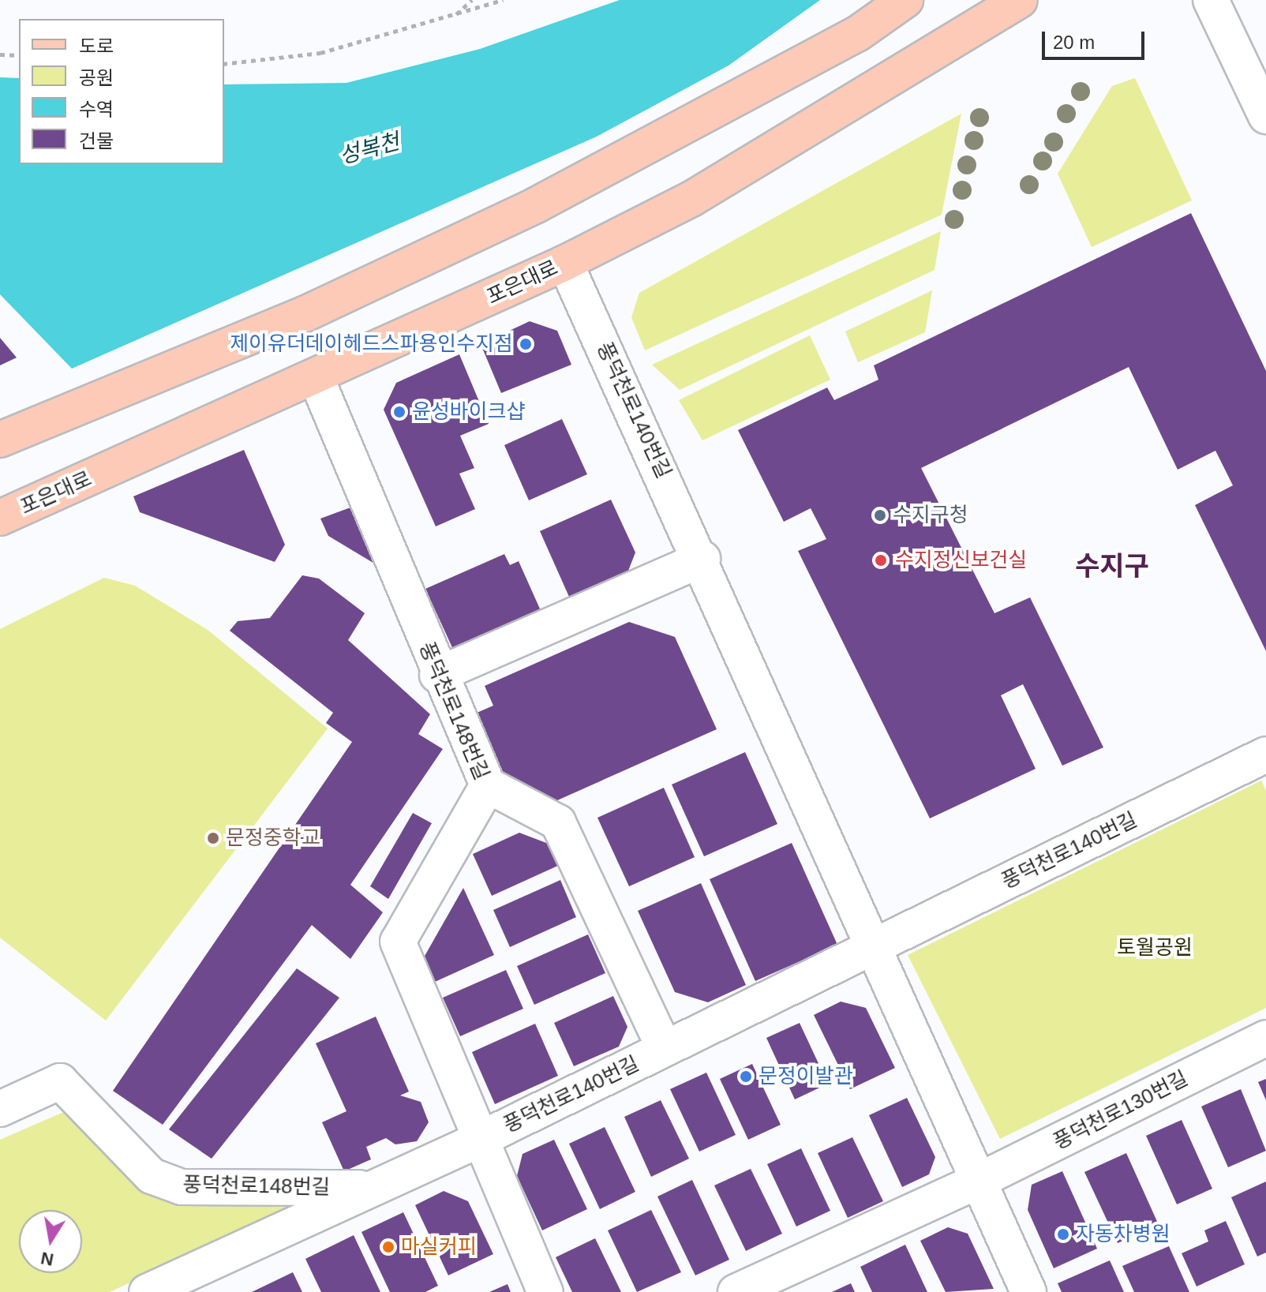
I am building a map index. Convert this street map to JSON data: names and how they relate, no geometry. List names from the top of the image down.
{
  "streets": {
    "main road": ["포은대로"],
    "street": ["풍덕천로140번길", "풍덕천로148번길", "풍덕천로130번길"]
  },
  "crossings": [
    ["포은대로", "풍덕천로140번길"],
    ["포은대로", "풍덕천로148번길"],
    ["풍덕천로140번길", "풍덕천로148번길"],
    ["풍덕천로140번길", "풍덕천로130번길"]
  ],
  "districts": ["수지구"],
  "water": ["성복천"],
  "parks": ["토월공원"],
  "places": [
    "제이유더데이헤드스파용인수지점",
    "윤성바이크샵",
    "수지구청",
    "수지정신보건실",
    "문정중학교",
    "문정이발관",
    "자동차병원",
    "마실커피"
  ],
  "legend": [
    "도로",
    "공원",
    "수역",
    "건물"
  ],
  "scale_bar": "20 m",
  "north": "bottom"
}
